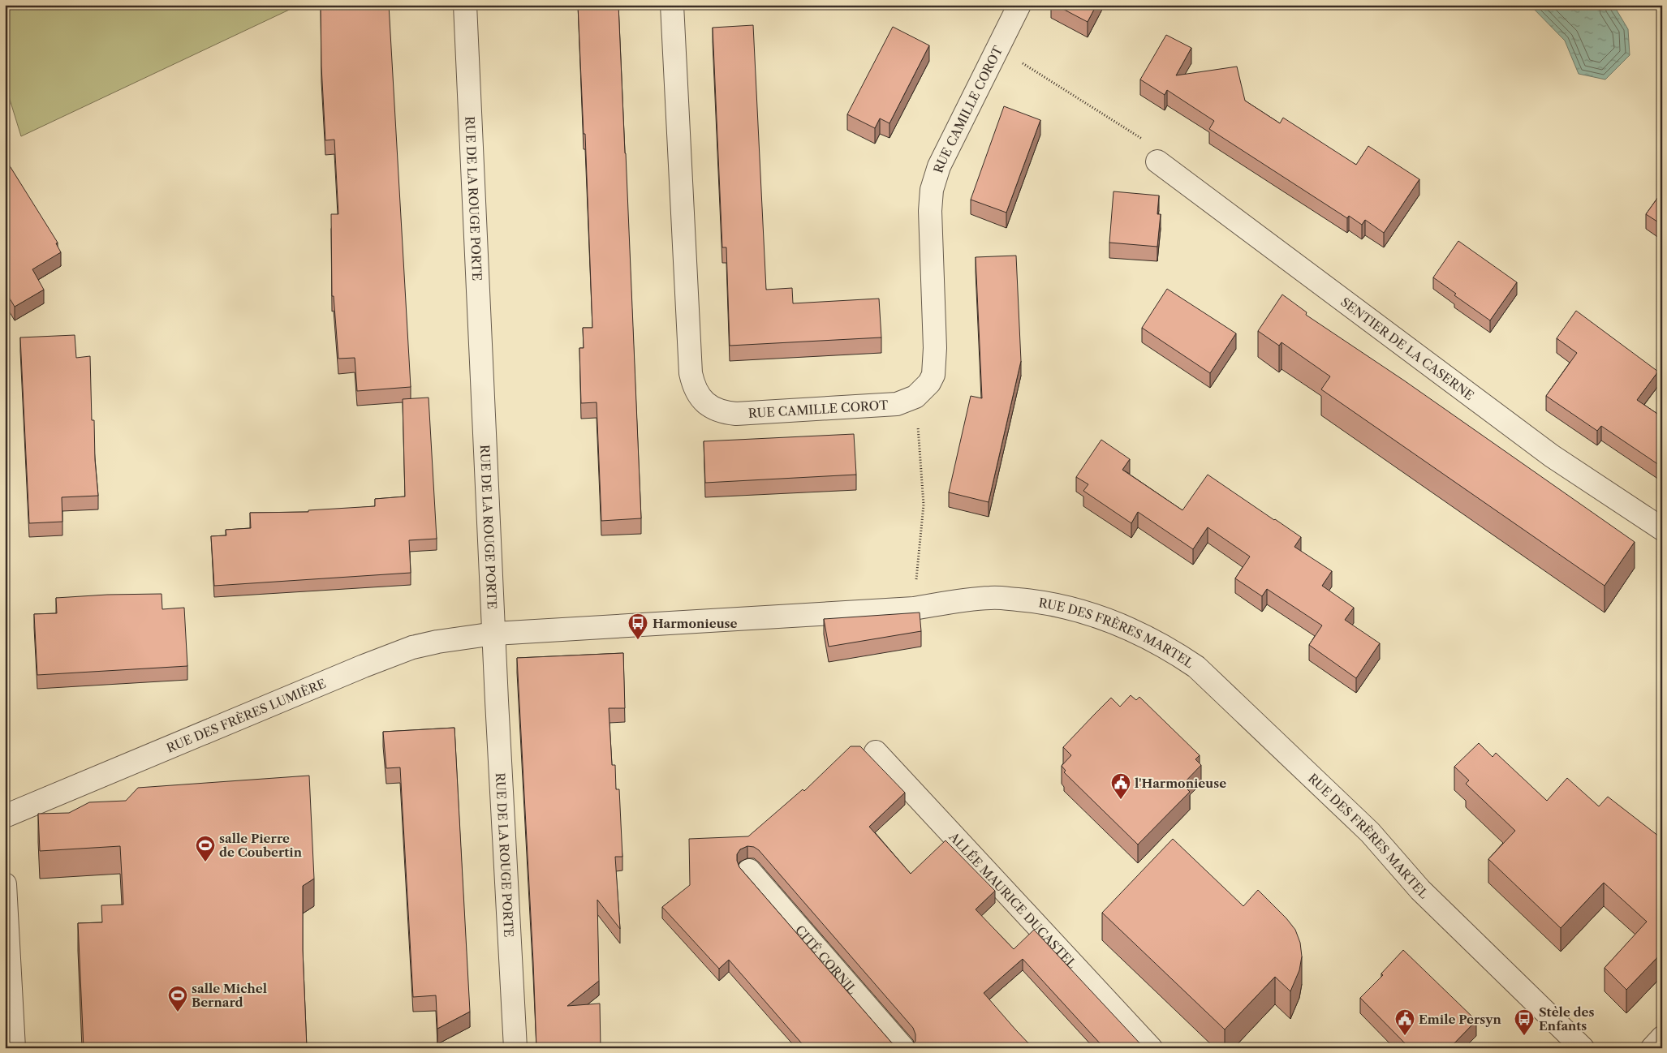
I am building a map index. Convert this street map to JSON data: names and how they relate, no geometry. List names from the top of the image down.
{
  "streets": {
    "street": [
      "RUE CAMILLE COROT",
      "RUE DE LA ROUGE PORTE",
      "SENTIER DE LA CASERNE",
      "RUE DES FRÈRES MARTEL",
      "RUE DES FRÈRES LUMIÈRE",
      "ALLÉE MAURICE DUCASTEL",
      "CITÉ CORNIL"
    ]
  },
  "crossings": [
    ["RUE DE LA ROUGE PORTE", "RUE DES FRÈRES MARTEL"],
    ["RUE DE LA ROUGE PORTE", "RUE DES FRÈRES LUMIÈRE"],
    ["RUE DES FRÈRES MARTEL", "RUE DES FRÈRES LUMIÈRE"]
  ],
  "places": {
    "bus stop": ["Harmonieuse", "Stèle des Enfants"],
    "public building": ["l'Harmonieuse", "Emile Persyn"],
    "sports": ["salle Pierre de Coubertin", "salle Michel Bernard"]
  }
}
